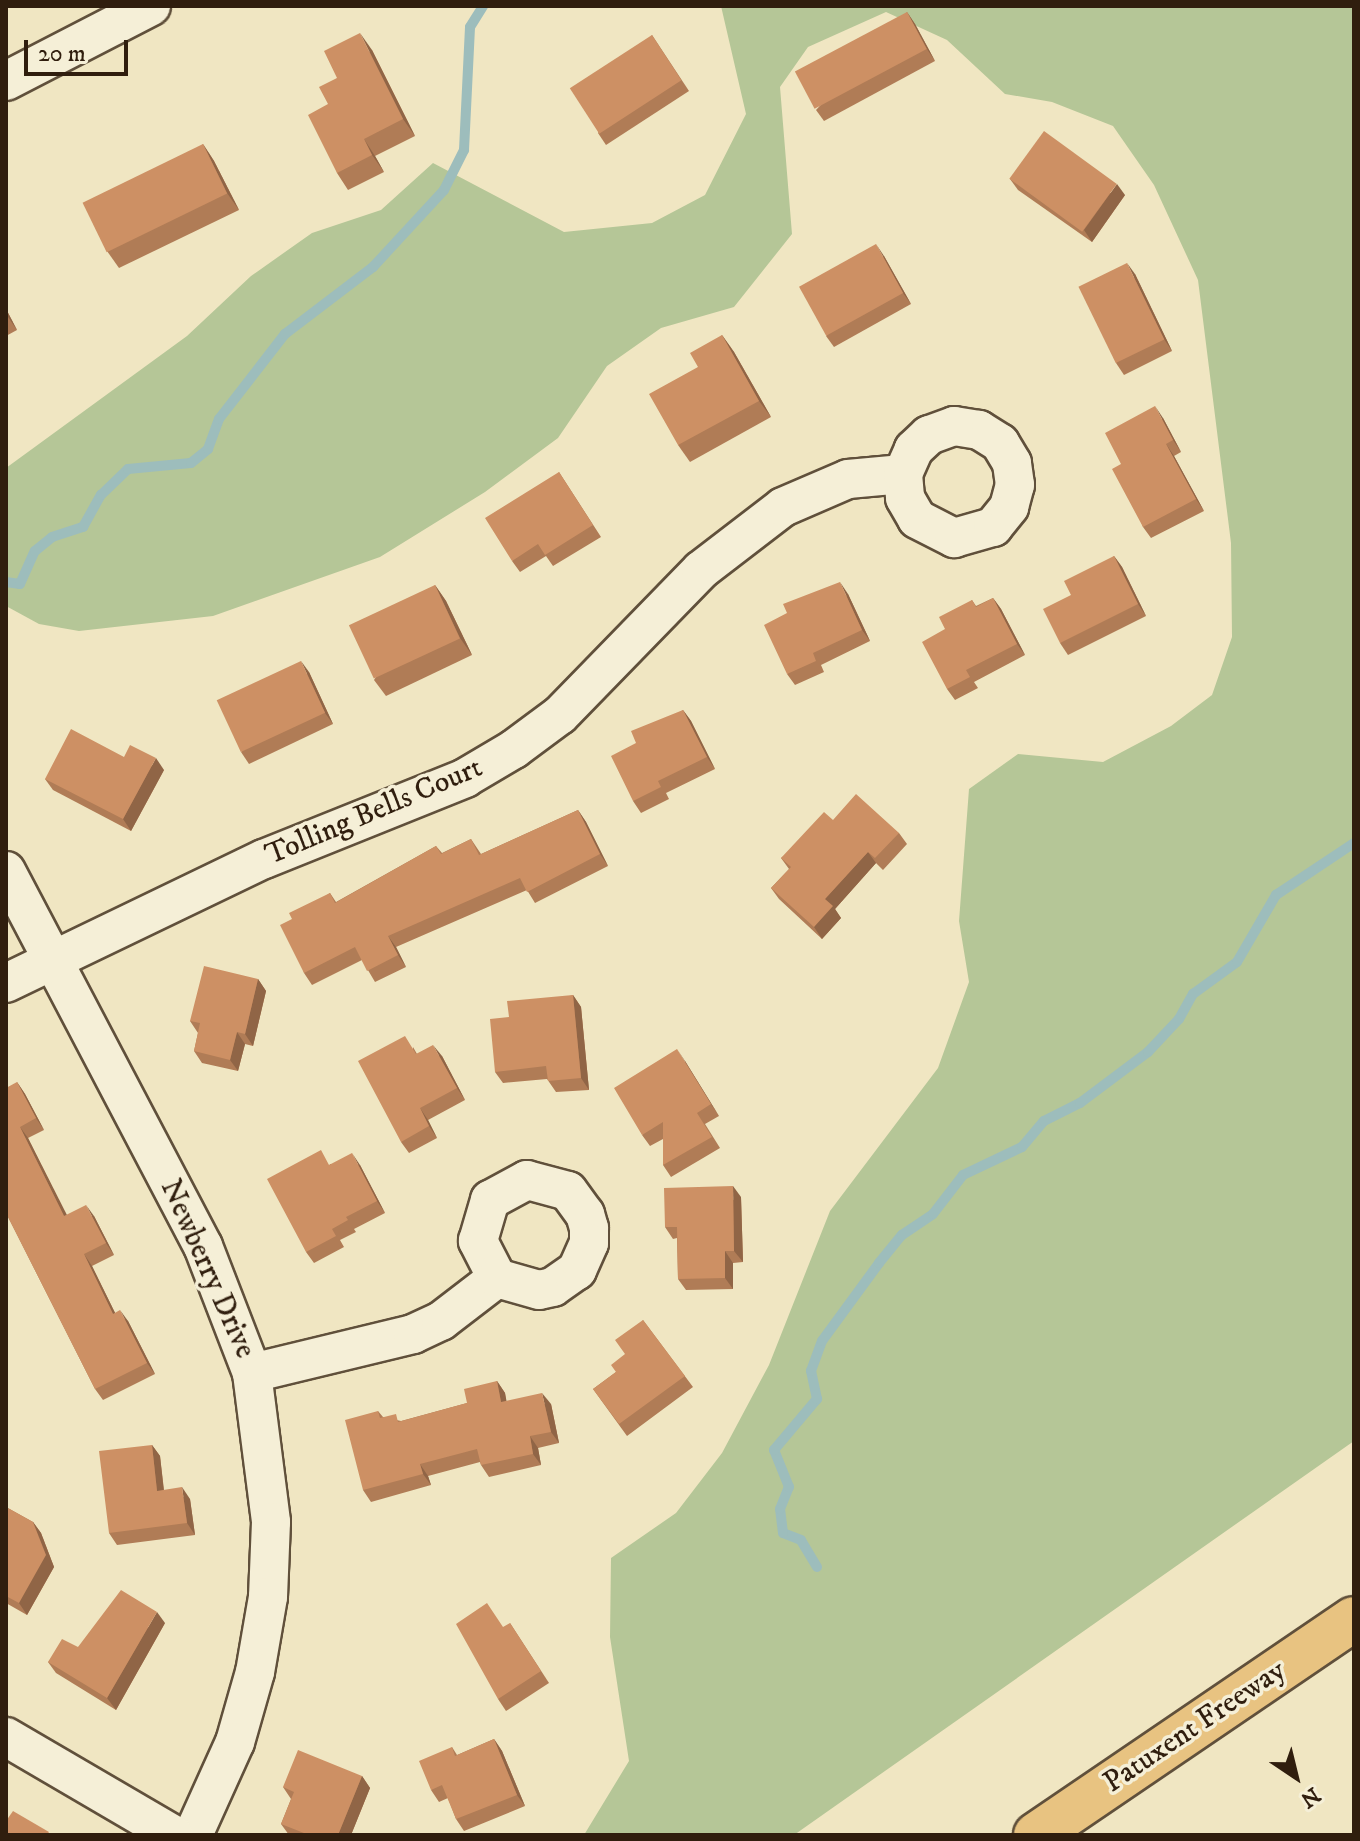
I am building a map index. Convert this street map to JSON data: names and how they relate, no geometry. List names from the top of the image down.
{
  "streets": {
    "highway": ["Patuxent Freeway"],
    "street": ["Tolling Bells Court", "Newberry Drive"]
  },
  "crossings": [
    ["Tolling Bells Court", "Newberry Drive"]
  ],
  "scale_bar": "20 m",
  "north": "bottom right"
}
